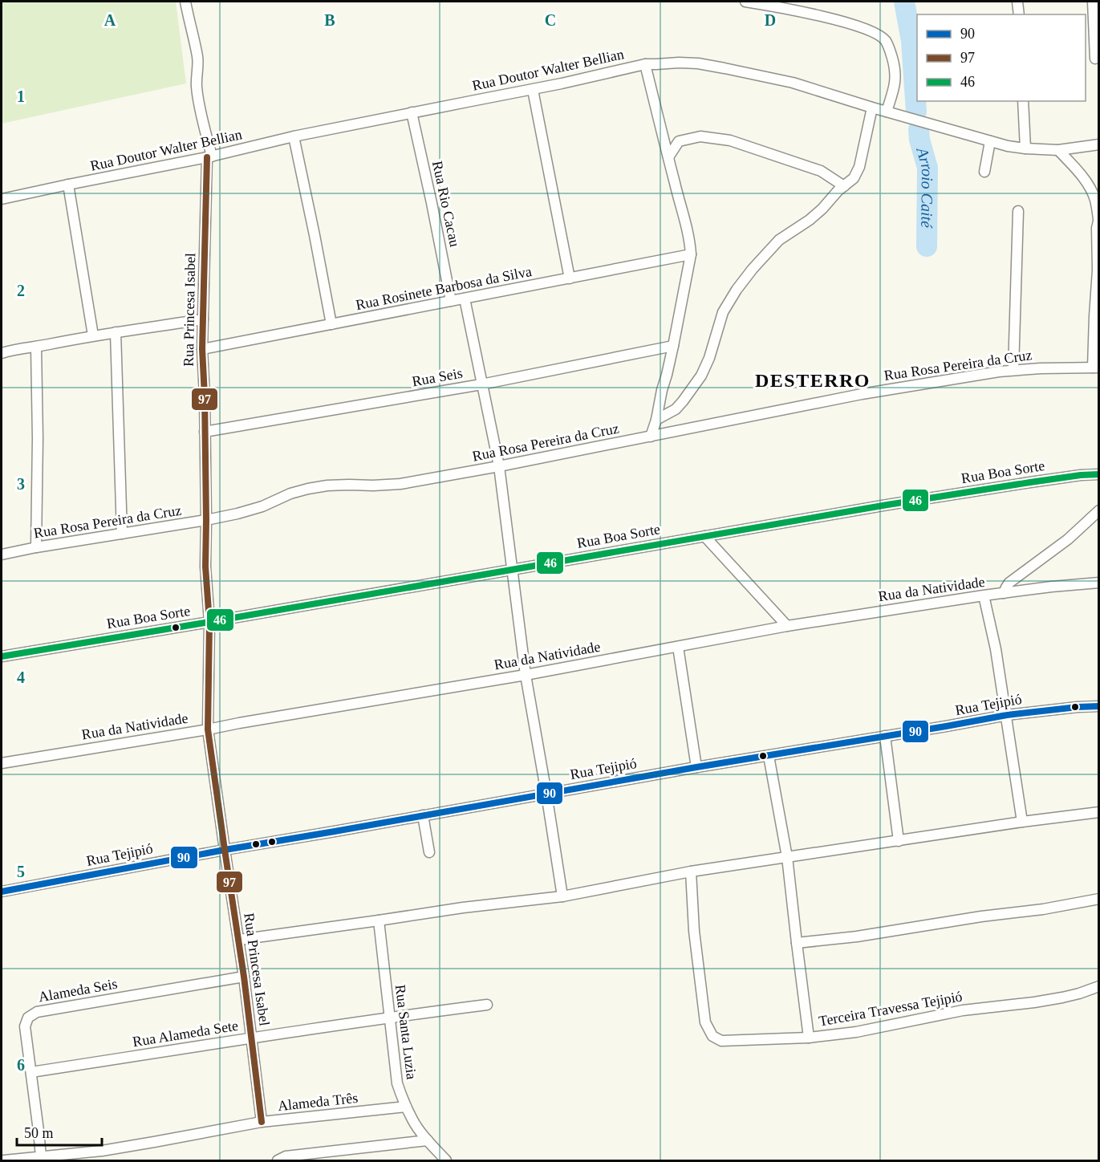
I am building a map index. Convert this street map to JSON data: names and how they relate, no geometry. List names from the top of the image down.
{
  "streets": {
    "street": [
      "Rua Doutor Walter Bellian",
      "Rua Rio Cacau",
      "Rua Rosinete Barbosa da Silva",
      "Rua Princesa Isabel",
      "Rua Rosa Pereira da Cruz",
      "Rua Seis",
      "Rua Boa Sorte",
      "Rua da Natividade",
      "Rua Tejipió",
      "Alameda Seis",
      "Terceira Travessa Tejipió",
      "Rua Santa Luzia",
      "Rua Alameda Sete",
      "Alameda Três"
    ]
  },
  "crossings": [
    ["Rua Doutor Walter Bellian", "Rua Rio Cacau"],
    ["Rua Doutor Walter Bellian", "Rua Princesa Isabel"],
    ["Rua Rio Cacau", "Rua Rosinete Barbosa da Silva"],
    ["Rua Rosinete Barbosa da Silva", "Rua Princesa Isabel"],
    ["Rua Princesa Isabel", "Rua Rosa Pereira da Cruz"],
    ["Rua Princesa Isabel", "Rua Seis"],
    ["Rua Princesa Isabel", "Rua Boa Sorte"],
    ["Rua Princesa Isabel", "Rua da Natividade"],
    ["Rua Princesa Isabel", "Rua Tejipió"],
    ["Rua Princesa Isabel", "Alameda Seis"],
    ["Rua Princesa Isabel", "Rua Alameda Sete"],
    ["Rua Princesa Isabel", "Alameda Três"],
    ["Rua Tejipió", "Terceira Travessa Tejipió"],
    ["Alameda Seis", "Rua Alameda Sete"],
    ["Alameda Seis", "Alameda Três"],
    ["Rua Santa Luzia", "Rua Alameda Sete"],
    ["Rua Santa Luzia", "Alameda Três"]
  ],
  "districts": ["DESTERRO"],
  "water": ["Arroio Caité"],
  "lines": ["transit line 97", "transit line 46", "transit line 90"],
  "legend": ["90", "97", "46"],
  "scale_bar": "50 m",
  "grid": {
    "columns": [
      "A",
      "B",
      "C",
      "D"
    ],
    "rows": [
      "1",
      "2",
      "3",
      "4",
      "5",
      "6"
    ]
  }
}
